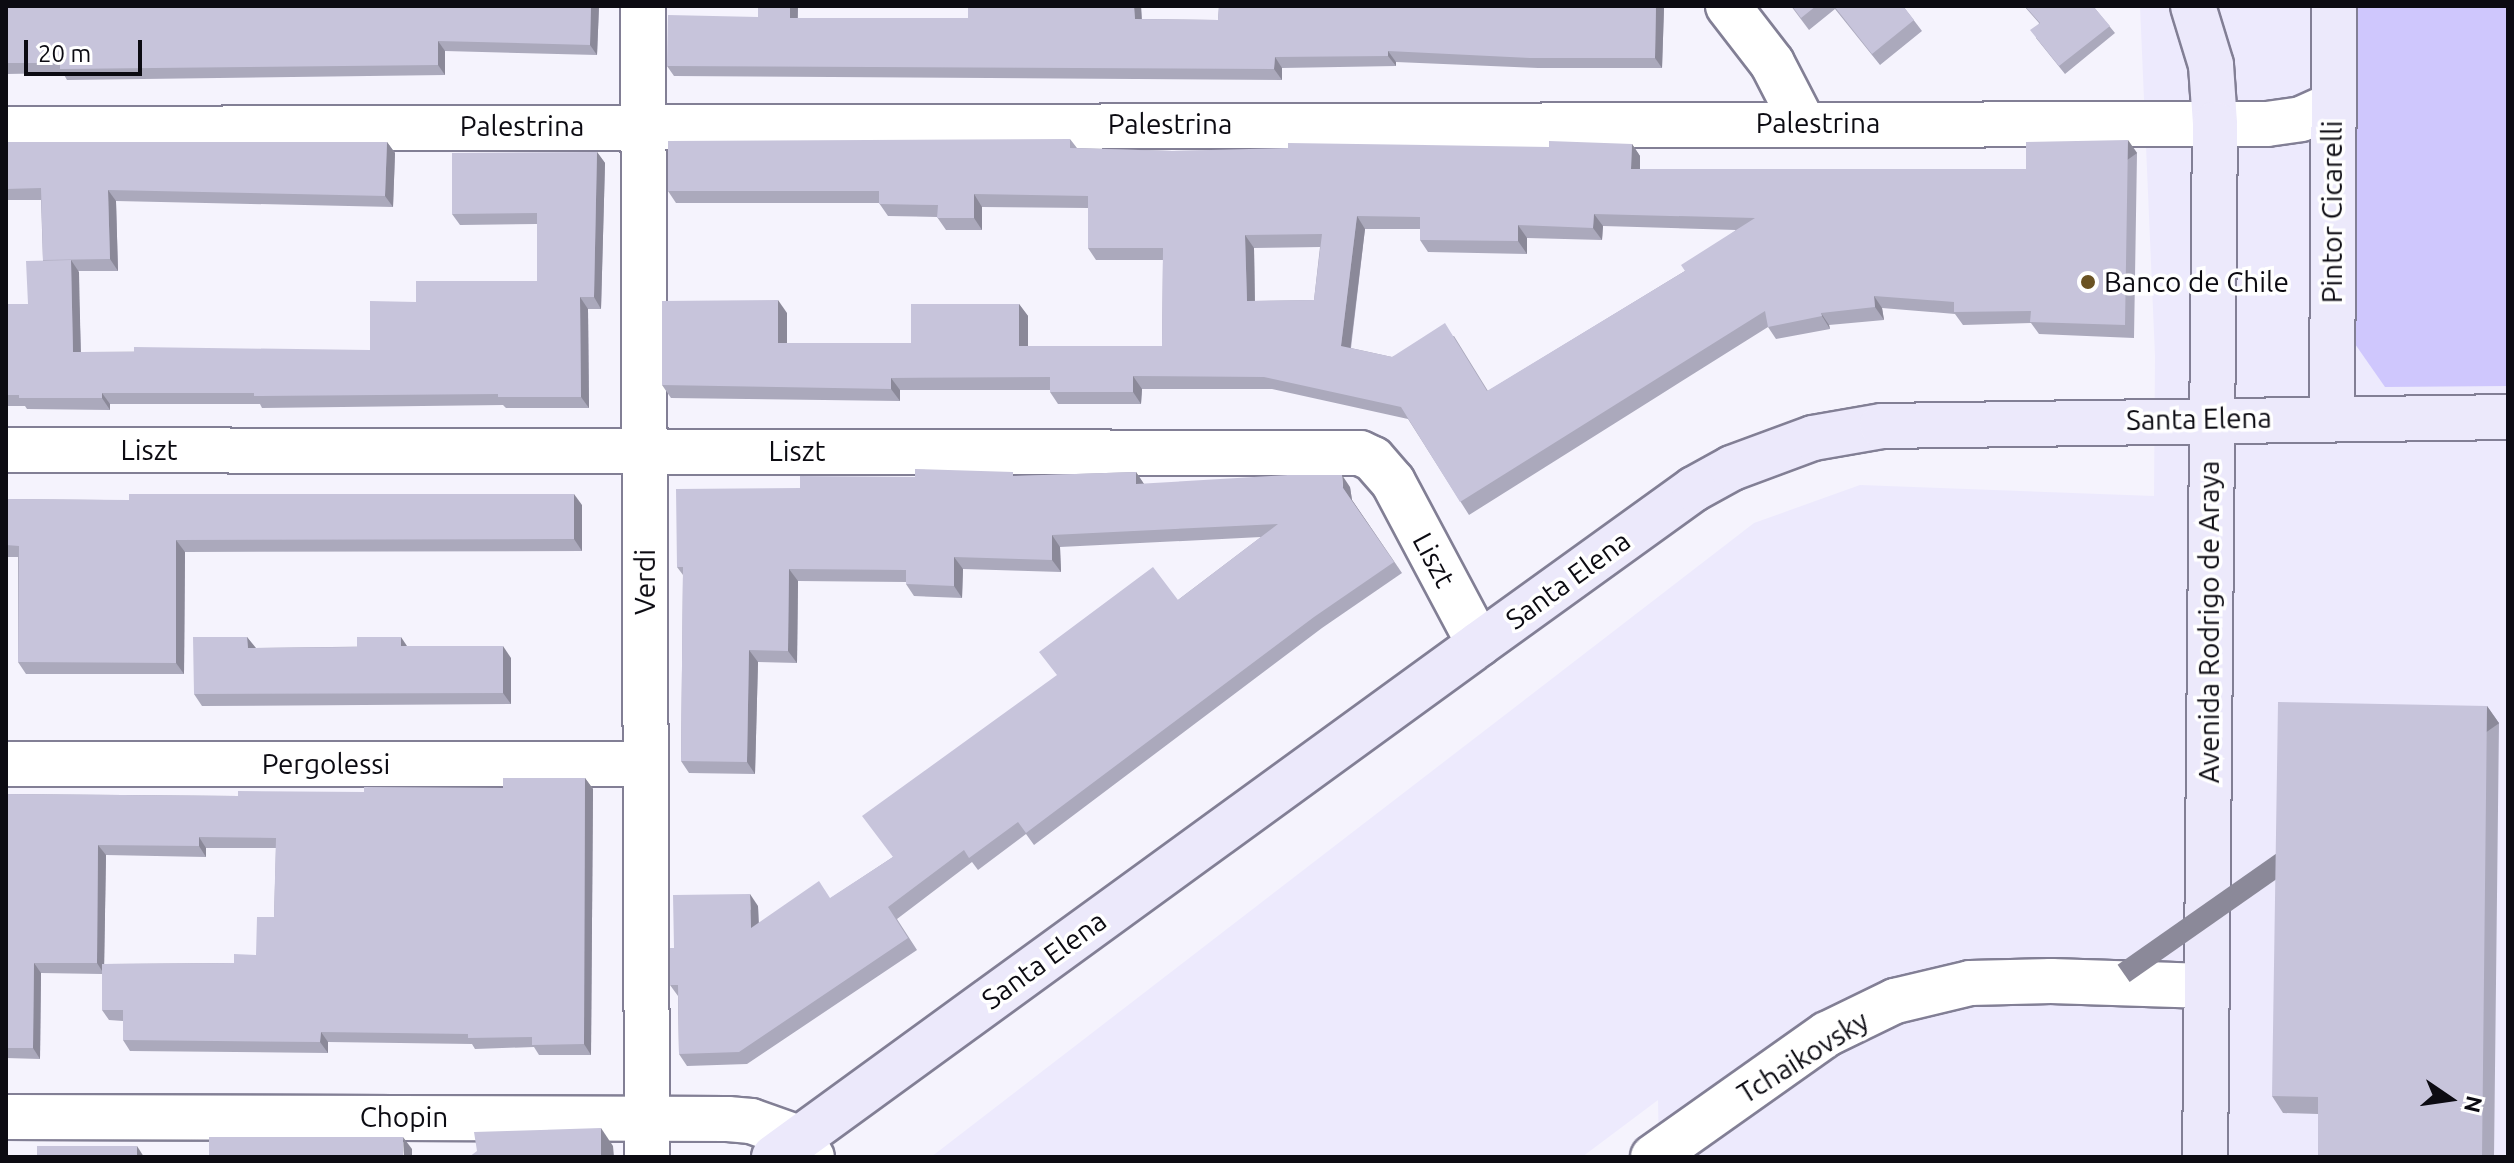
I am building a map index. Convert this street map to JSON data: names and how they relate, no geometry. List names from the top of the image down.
{
  "streets": {
    "street": [
      "Palestrina",
      "Pintor Cicarelli",
      "Santa Elena",
      "Liszt",
      "Verdi",
      "Avenida Rodrigo de Araya",
      "Pergolessi",
      "Tchaikovsky",
      "Chopin"
    ]
  },
  "crossings": [
    ["Palestrina", "Pintor Cicarelli"],
    ["Palestrina", "Verdi"],
    ["Palestrina", "Avenida Rodrigo de Araya"],
    ["Pintor Cicarelli", "Santa Elena"],
    ["Santa Elena", "Liszt"],
    ["Santa Elena", "Avenida Rodrigo de Araya"],
    ["Santa Elena", "Chopin"],
    ["Liszt", "Verdi"],
    ["Verdi", "Pergolessi"],
    ["Verdi", "Chopin"],
    ["Avenida Rodrigo de Araya", "Tchaikovsky"]
  ],
  "places": ["Banco de Chile"],
  "scale_bar": "20 m",
  "north": "right"
}
